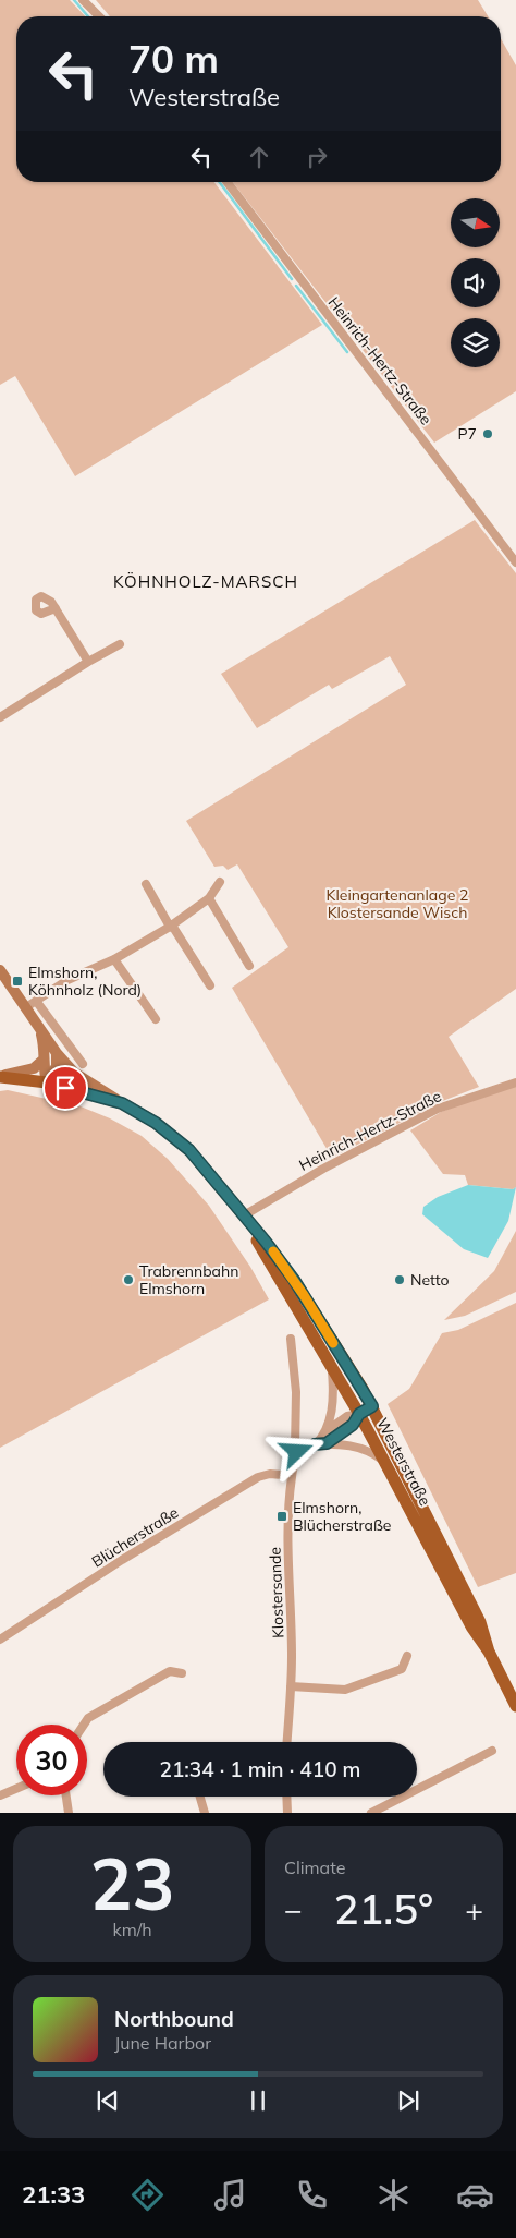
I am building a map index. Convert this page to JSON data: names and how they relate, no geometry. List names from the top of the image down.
{
  "streets": {
    "main road": ["Westerstraße"],
    "street": ["Heinrich-Hertz-Straße", "Blücherstraße", "Klostersande"]
  },
  "crossings": [
    ["Heinrich-Hertz-Straße", "Westerstraße"],
    ["Blücherstraße", "Klostersande"]
  ],
  "districts": ["KÖHNHOLZ-MARSCH"],
  "parks": ["Kleingartenanlage 2 Klostersande Wisch"],
  "places": {
    "other": ["P7", "Trabrennbahn Elmshorn", "Netto"],
    "transit": ["Elmshorn, Köhnholz (Nord)", "Elmshorn, Blücherstraße"]
  },
  "north": "right",
  "page": {
    "turn": ["70 m", "Westerstraße"],
    "limit": "30",
    "trip": "21:34 · 1 min · 410 m",
    "tile": [
      ["23", "km/h"],
      "Climate"
    ],
    "heat": ["−", "21.5°", "+"],
    "song": ["Northbound", "June Harbor"],
    "tabs": "21:33"
  }
}
